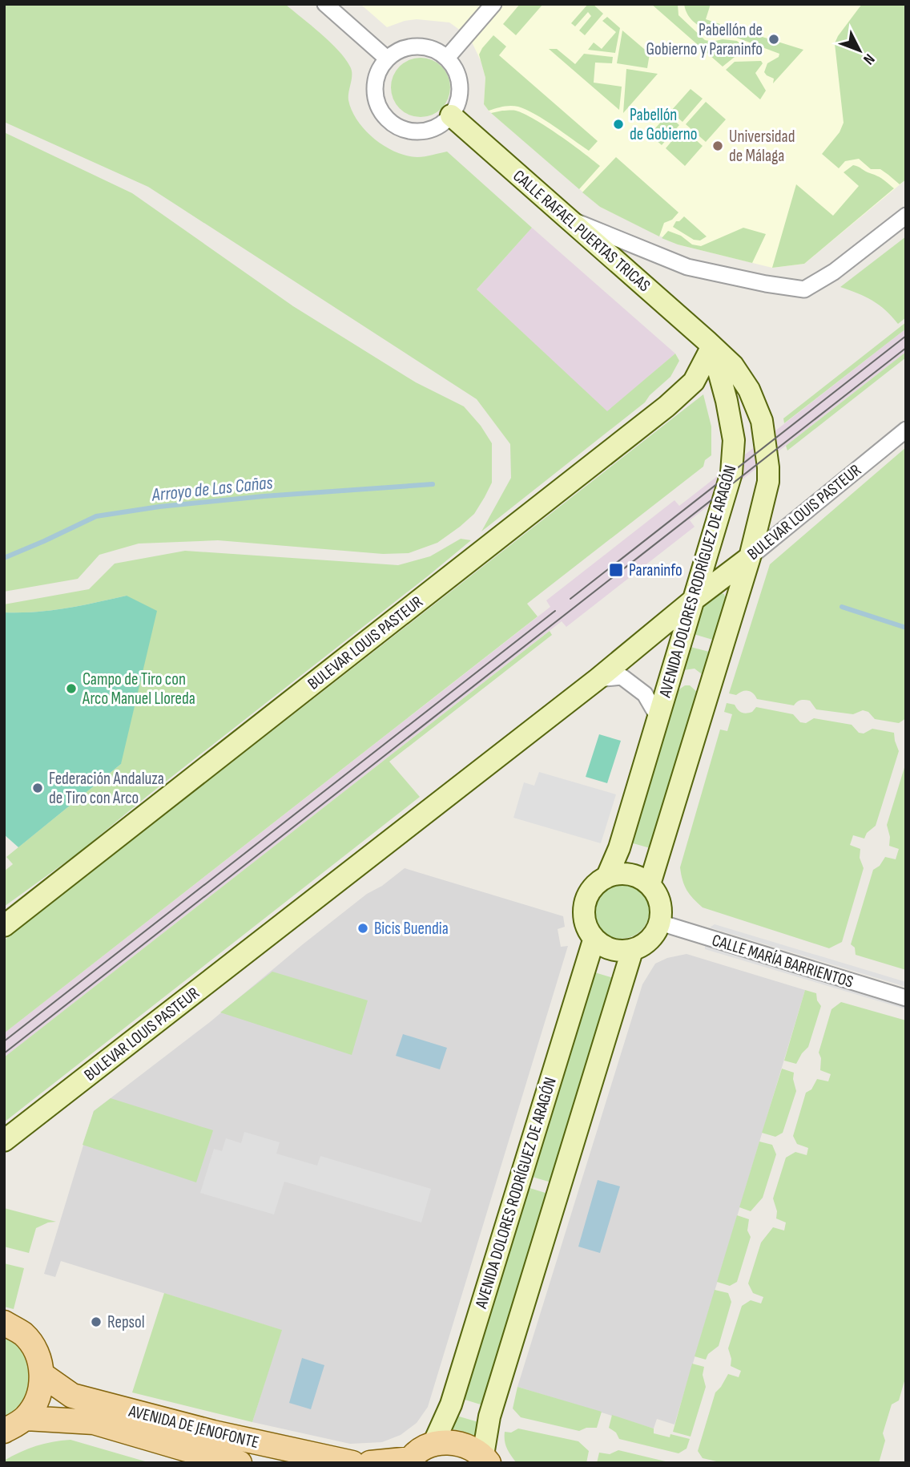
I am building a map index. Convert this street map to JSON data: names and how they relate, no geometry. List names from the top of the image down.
{
  "streets": {
    "main road": [
      "CALLE RAFAEL PUERTAS TRICAS",
      "BULEVAR LOUIS PASTEUR",
      "AVENIDA DOLORES RODRÍGUEZ DE ARAGÓN",
      "AVENIDA DE JENOFONTE"
    ],
    "street": ["CALLE MARÍA BARRIENTOS"]
  },
  "crossings": [
    ["CALLE RAFAEL PUERTAS TRICAS", "BULEVAR LOUIS PASTEUR"],
    ["CALLE RAFAEL PUERTAS TRICAS", "AVENIDA DOLORES RODRÍGUEZ DE ARAGÓN"],
    ["BULEVAR LOUIS PASTEUR", "AVENIDA DOLORES RODRÍGUEZ DE ARAGÓN"],
    ["AVENIDA DOLORES RODRÍGUEZ DE ARAGÓN", "CALLE MARÍA BARRIENTOS"]
  ],
  "water": ["Arroyo de Las Cañas"],
  "places": {
    "other": [
      "Pabellón de Gobierno y Paraninfo",
      "Pabellón de Gobierno",
      "Universidad de Málaga",
      "Campo de Tiro con Arco Manuel Lloreda",
      "Federación Andaluza de Tiro con Arco",
      "Bicis Buendia",
      "Repsol"
    ],
    "transit": ["Paraninfo"]
  },
  "north": "bottom right"
}
